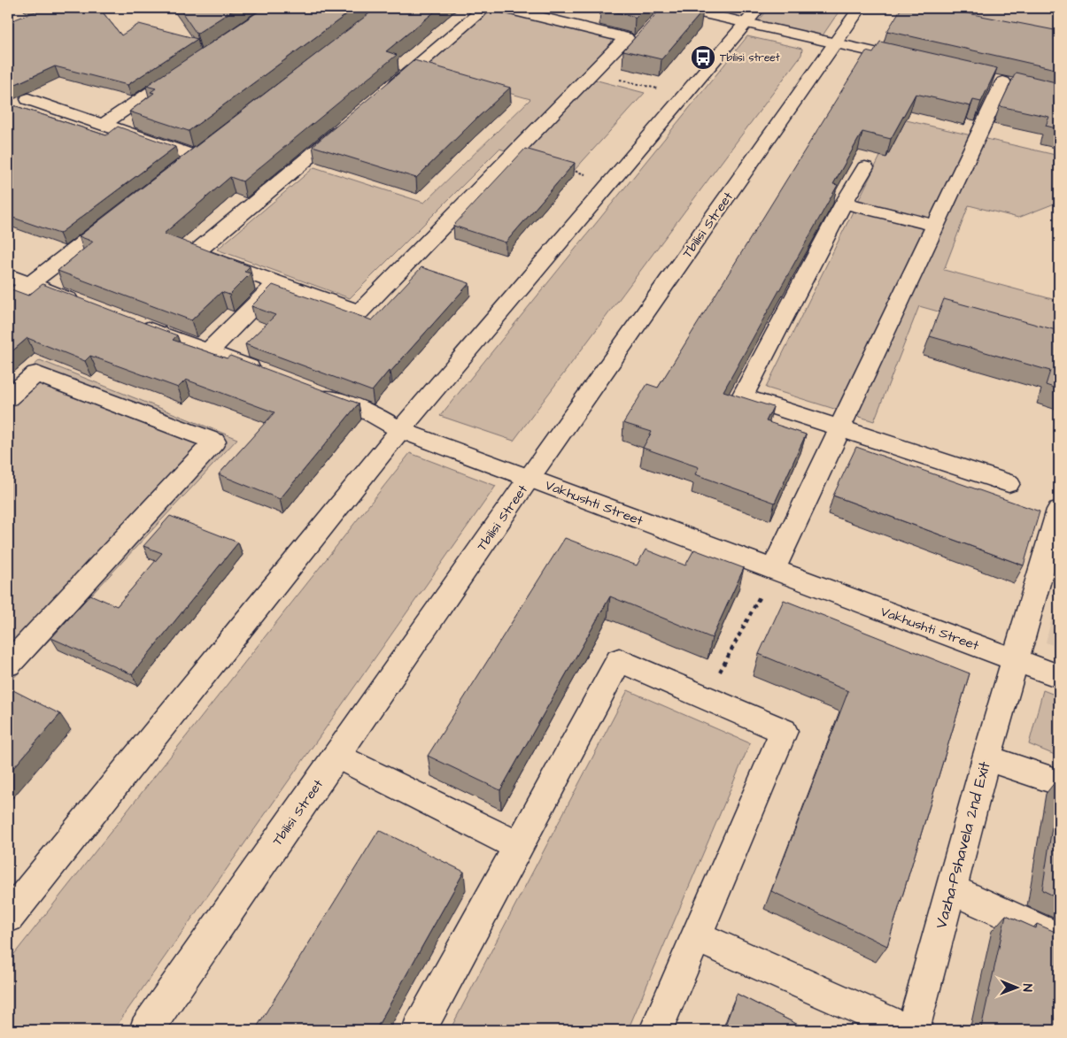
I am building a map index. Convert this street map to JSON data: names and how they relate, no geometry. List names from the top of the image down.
{
  "streets": {
    "main road": ["Tbilisi Street", "Vakhushti Street", "Vazha-Pshavela 2nd Exit"]
  },
  "crossings": [
    ["Tbilisi Street", "Vakhushti Street"],
    ["Vakhushti Street", "Vazha-Pshavela 2nd Exit"]
  ],
  "places": {
    "bus stop": ["Tbilisi street"]
  },
  "north": "right"
}
